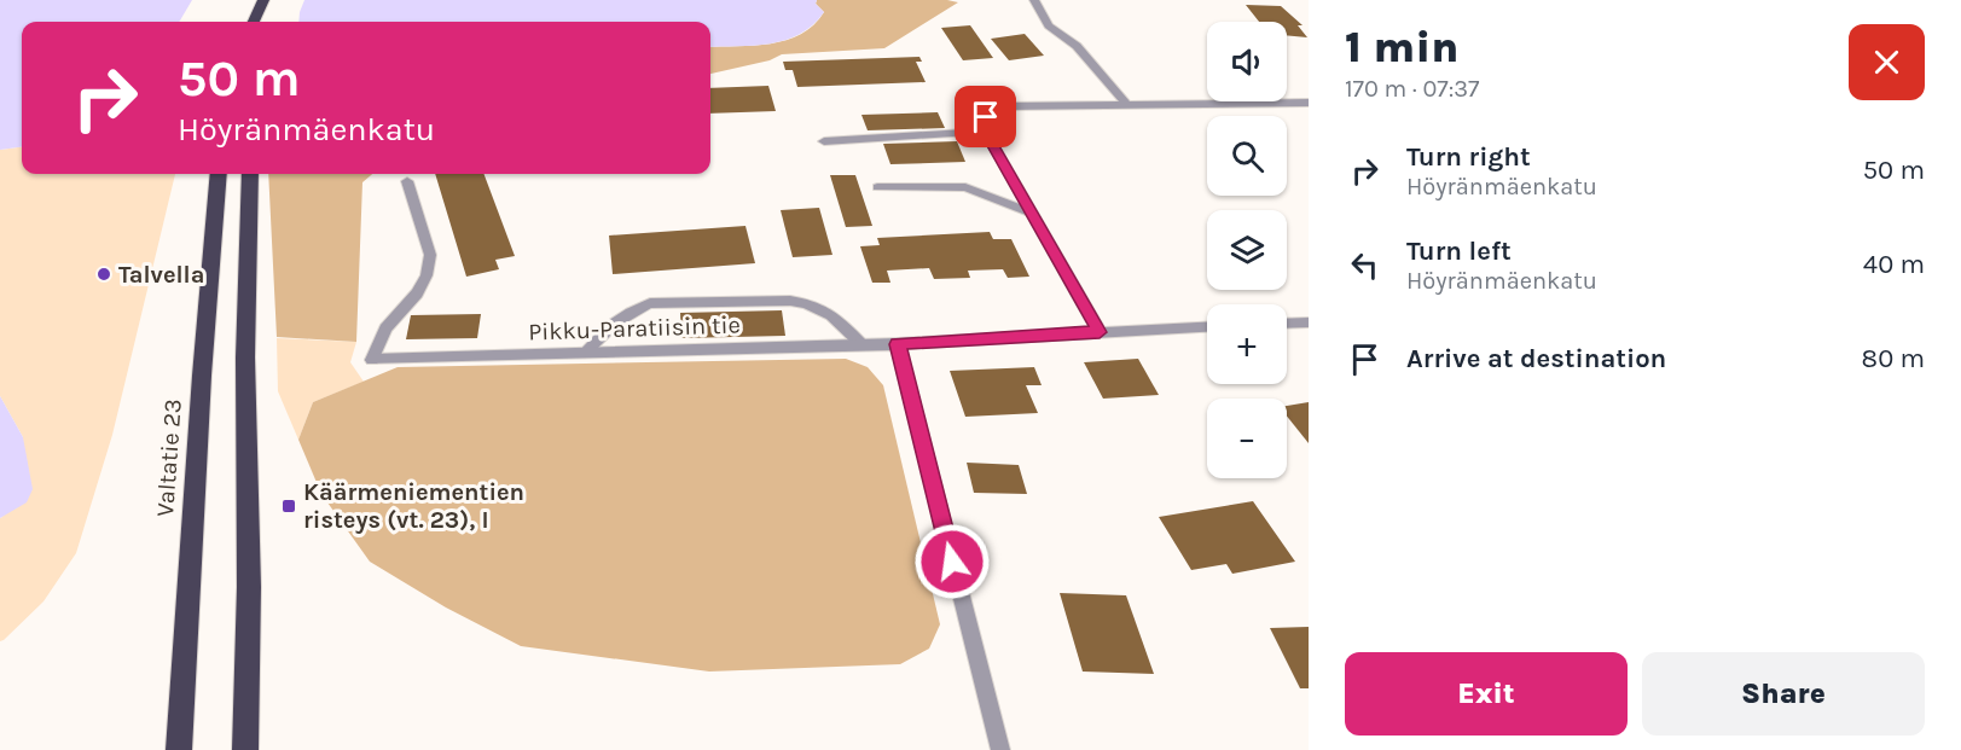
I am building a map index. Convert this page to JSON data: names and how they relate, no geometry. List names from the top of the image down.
{
  "streets": {
    "highway": ["Valtatie 23"],
    "street": ["Pikku-Paratiisin tie"]
  },
  "places": {
    "other": ["Talvella"],
    "transit": ["Käärmeniementien risteys (vt. 23), I"]
  },
  "page": {
    "heading": ["1 min", "170 m · 07:37"],
    "map_buttons": ["+", "−"],
    "turn": ["50 m", "Höyränmäenkatu"],
    "list": [
      {
        "name": "Turn right",
        "note": "Höyränmäenkatu",
        "value": "50 m"
      },
      {
        "name": "Turn left",
        "note": "Höyränmäenkatu",
        "value": "40 m"
      },
      {
        "name": "Arrive at destination",
        "value": "80 m"
      }
    ],
    "buttons": ["Exit", "Share"]
  }
}
